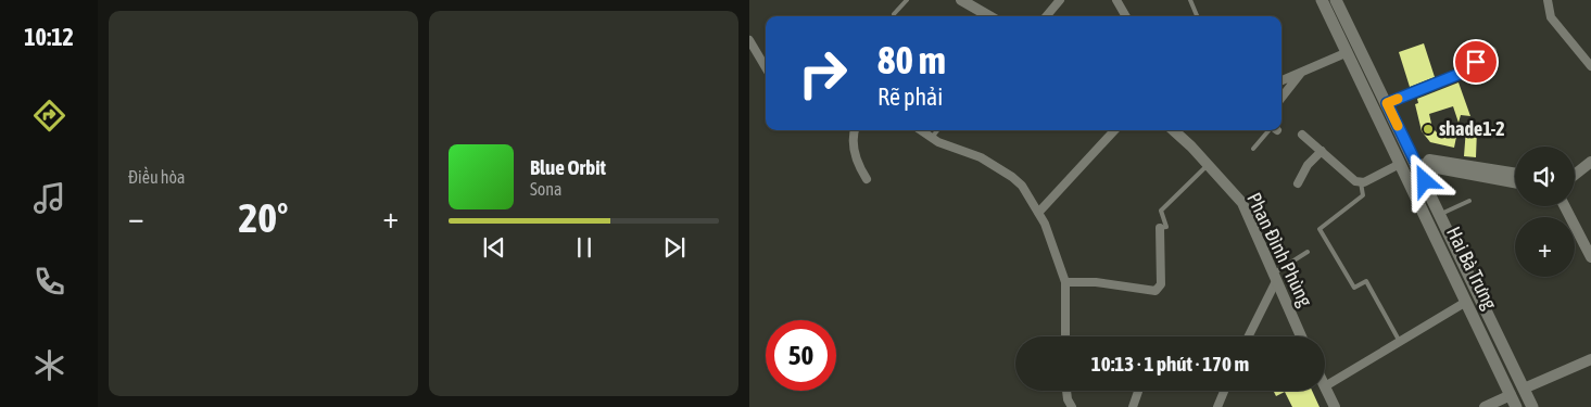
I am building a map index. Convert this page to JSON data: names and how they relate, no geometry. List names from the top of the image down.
{
  "streets": {
    "main road": ["Hai Bà Trưng"],
    "street": ["Phan Đình Phùng"]
  },
  "places": ["shade1-2"],
  "page": {
    "tabs": "10:12",
    "tile": "Điều hòa",
    "turn": ["80 m", "Rẽ phải"],
    "song": ["Blue Orbit", "Sona"],
    "map_buttons": "+",
    "heat": ["−", "20°", "+"],
    "limit": "50",
    "trip": "10:13 · 1 phút · 170 m"
  }
}
